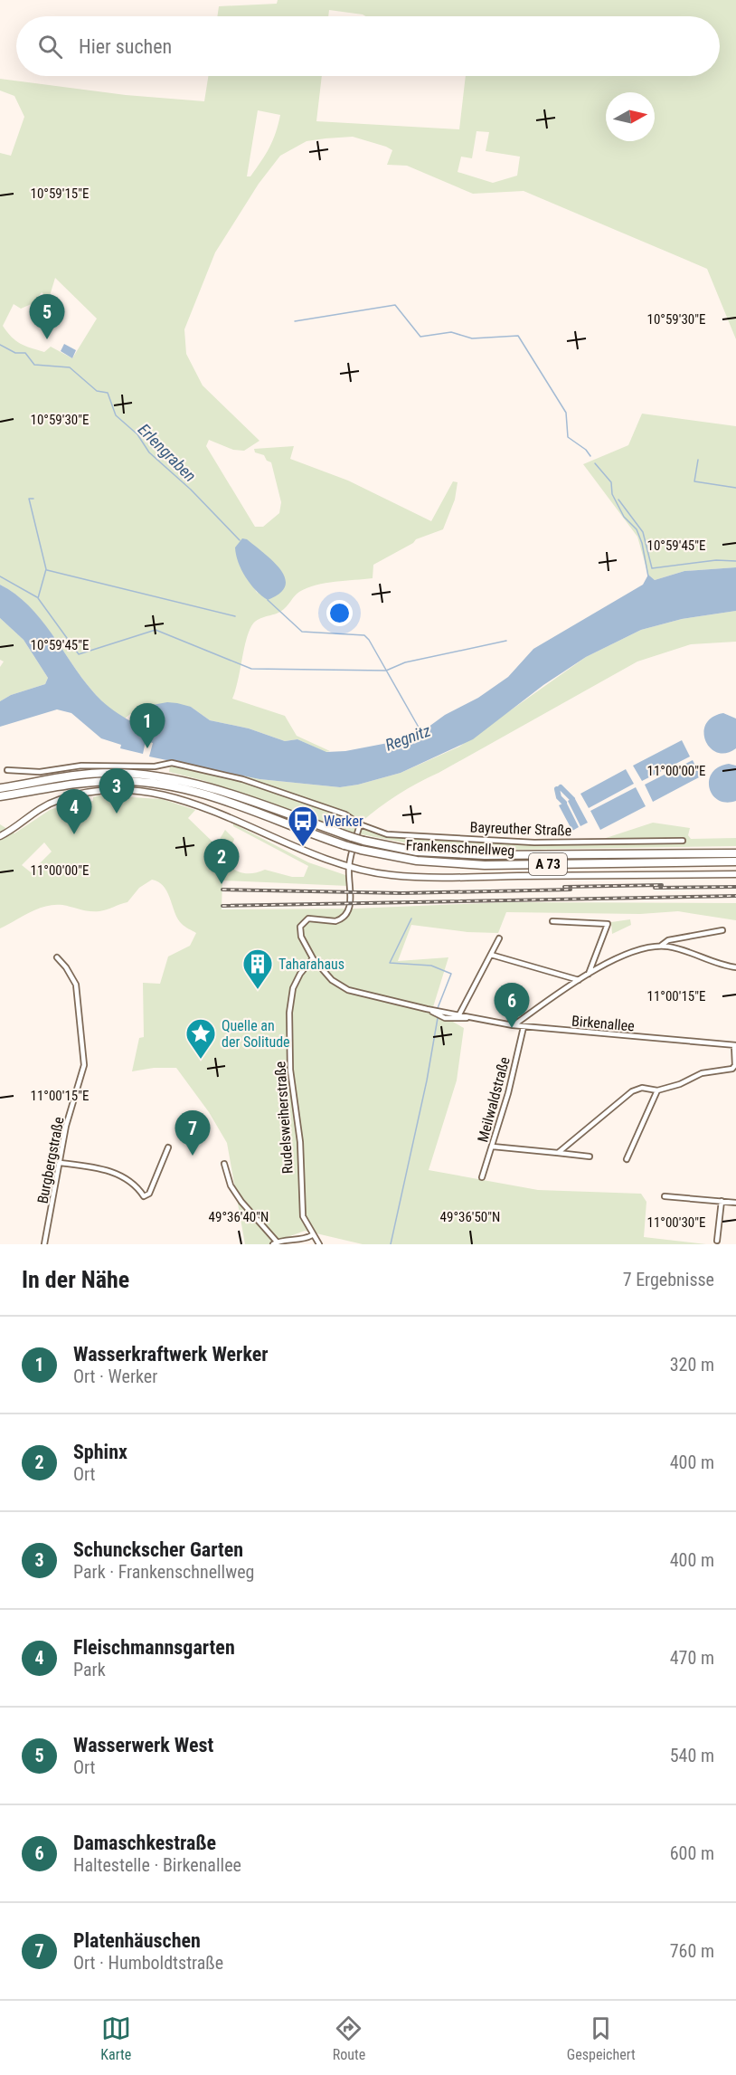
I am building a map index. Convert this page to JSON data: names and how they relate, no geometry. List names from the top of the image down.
{
  "streets": {
    "highway": ["Frankenschnellweg", "A 73"],
    "street": [
      "Bayreuther Straße",
      "Birkenallee",
      "Meilwaldstraße",
      "Rudelsweiherstraße",
      "Burgbergstraße"
    ]
  },
  "crossings": [
    ["Birkenallee", "Meilwaldstraße"]
  ],
  "water": ["Erlengraben", "Regnitz"],
  "places": {
    "bus stop": ["Werker"],
    "building": ["Taharahaus"],
    "place": ["Quelle an der Solitude"]
  },
  "north": "right",
  "page": {
    "search": "Hier suchen",
    "pins": [
      "5",
      "1",
      "3",
      "4",
      "2",
      "6",
      "7"
    ],
    "heading": ["In der Nähe", "7 Ergebnisse"],
    "list": [
      {
        "mark": "1",
        "name": "Wasserkraftwerk Werker",
        "note": "Ort · Werker",
        "value": "320 m"
      },
      {
        "mark": "2",
        "name": "Sphinx",
        "note": "Ort",
        "value": "400 m"
      },
      {
        "mark": "3",
        "name": "Schunckscher Garten",
        "note": "Park · Frankenschnellweg",
        "value": "400 m"
      },
      {
        "mark": "4",
        "name": "Fleischmannsgarten",
        "note": "Park",
        "value": "470 m"
      },
      {
        "mark": "5",
        "name": "Wasserwerk West",
        "note": "Ort",
        "value": "540 m"
      },
      {
        "mark": "6",
        "name": "Damaschkestraße",
        "note": "Haltestelle · Birkenallee",
        "value": "600 m"
      },
      {
        "mark": "7",
        "name": "Platenhäuschen",
        "note": "Ort · Humboldtstraße",
        "value": "760 m"
      }
    ],
    "nav": ["Karte", "Route", "Gespeichert"]
  },
  "coordinates": [
    "10°59'15\"E",
    "10°59'30\"E",
    "10°59'45\"E",
    "11°00'00\"E",
    "11°00'15\"E",
    "49°36'40\"N",
    "49°36'50\"N",
    "11°00'30\"E"
  ]
}
